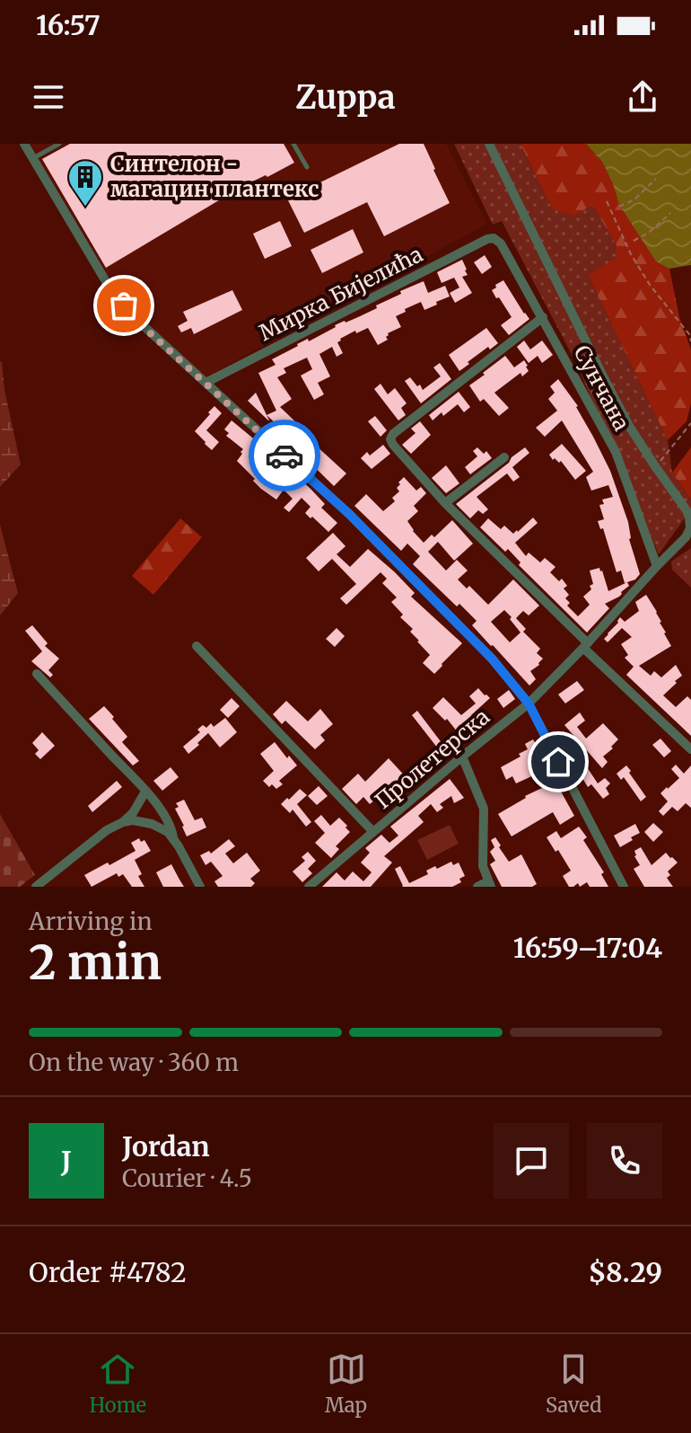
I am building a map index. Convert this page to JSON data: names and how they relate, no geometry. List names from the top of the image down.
{
  "streets": {
    "street": ["Мирка Бијелића", "Сунчана", "Пролетерска"]
  },
  "crossings": [
    ["Мирка Бијелића", "Сунчана"],
    ["Сунчана", "Пролетерска"]
  ],
  "places": {
    "building": ["Синтелон - магацин плантекс"]
  },
  "page": {
    "status": "16:57",
    "header": "Zuppa",
    "heading": ["2 min", "Arriving in", "16:59–17:04"],
    "panel": [
      "Jordan",
      "Courier · 4.5",
      "Order #4782",
      "$8.29"
    ],
    "bar": "On the way · 360 m",
    "round": "J",
    "tabs": ["Home", "Map", "Saved"]
  }
}
